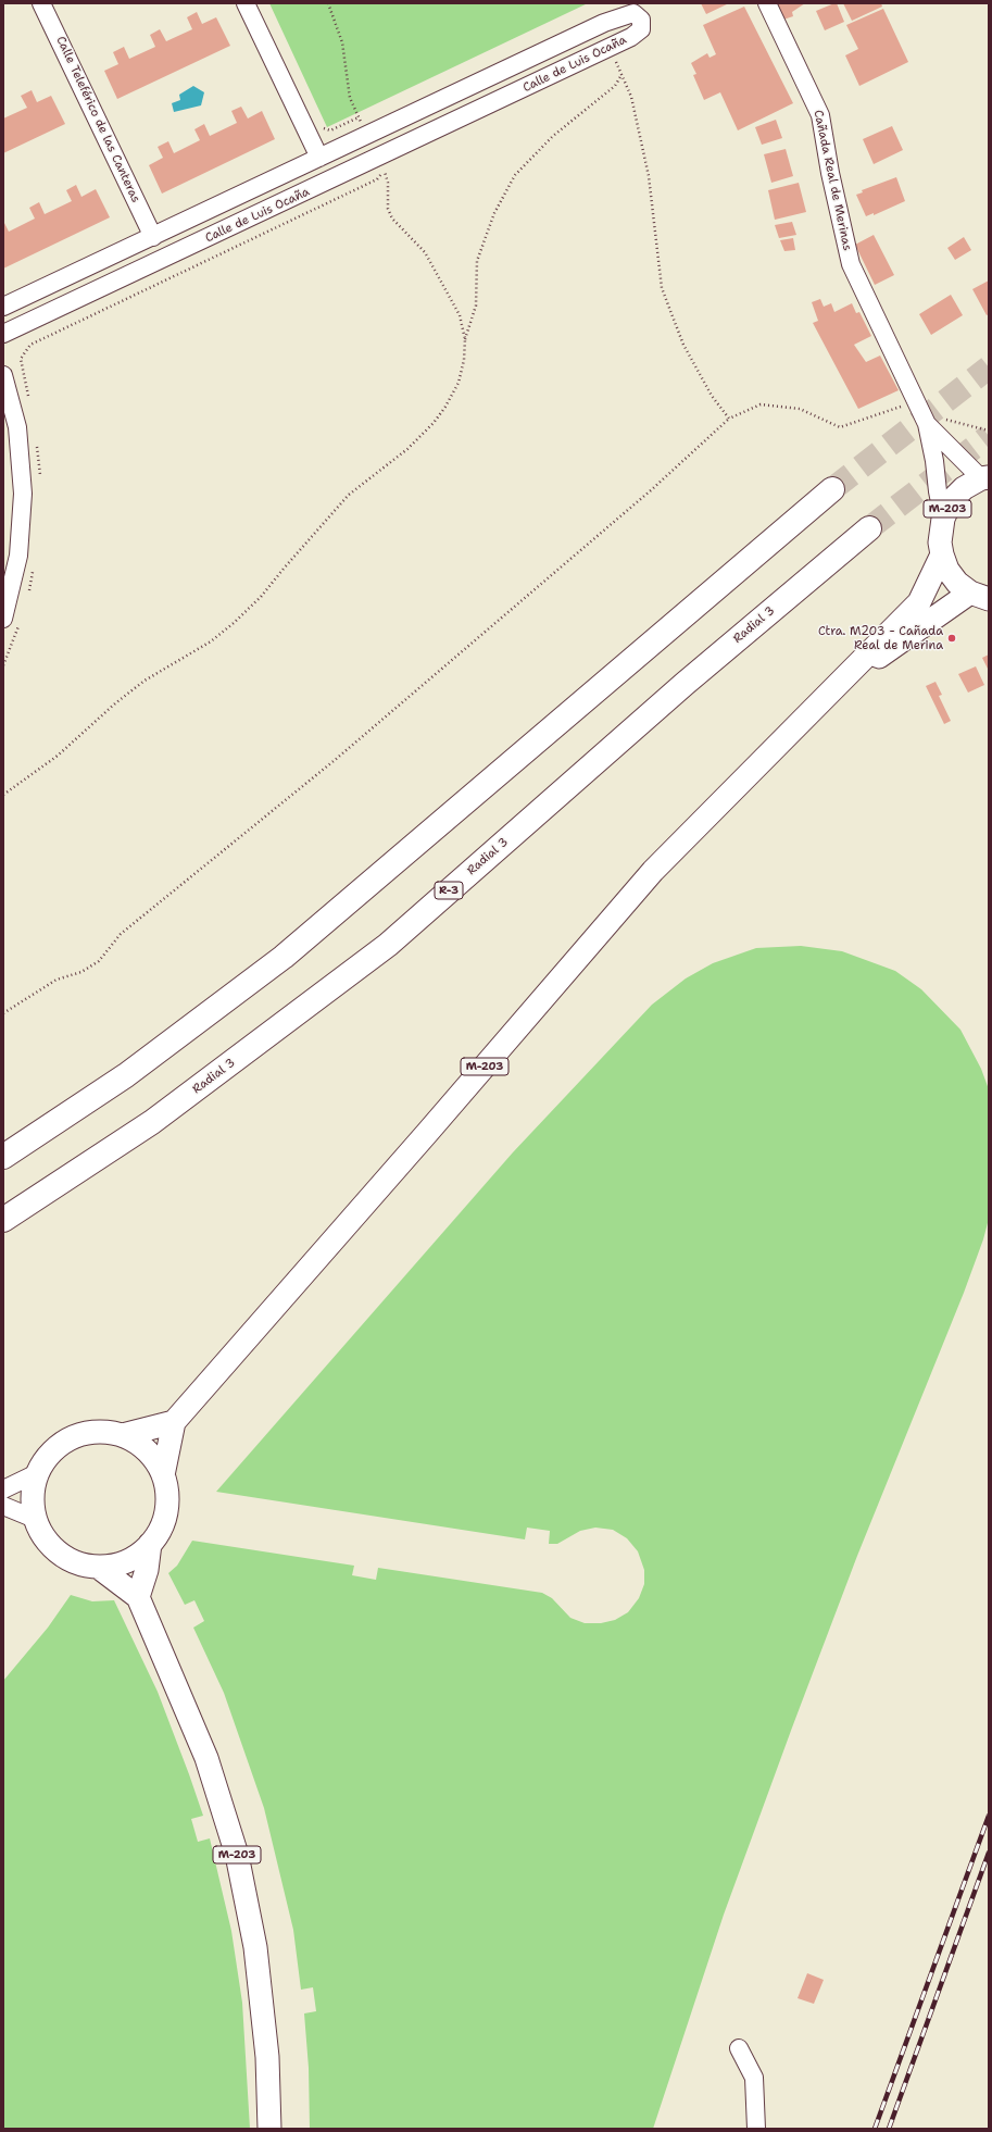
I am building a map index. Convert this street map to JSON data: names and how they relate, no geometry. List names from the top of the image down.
{
  "streets": {
    "highway": ["Radial 3", "R-3"],
    "main road": ["M-203"],
    "street": ["Calle de Luis Ocaña", "Calle Teleférico de las Canteras", "Cañada Real de Merinas"]
  },
  "crossings": [
    ["Calle de Luis Ocaña", "Calle Teleférico de las Canteras"]
  ],
  "places": ["Ctra. M203 - Cañada Real de Merina"]
}
